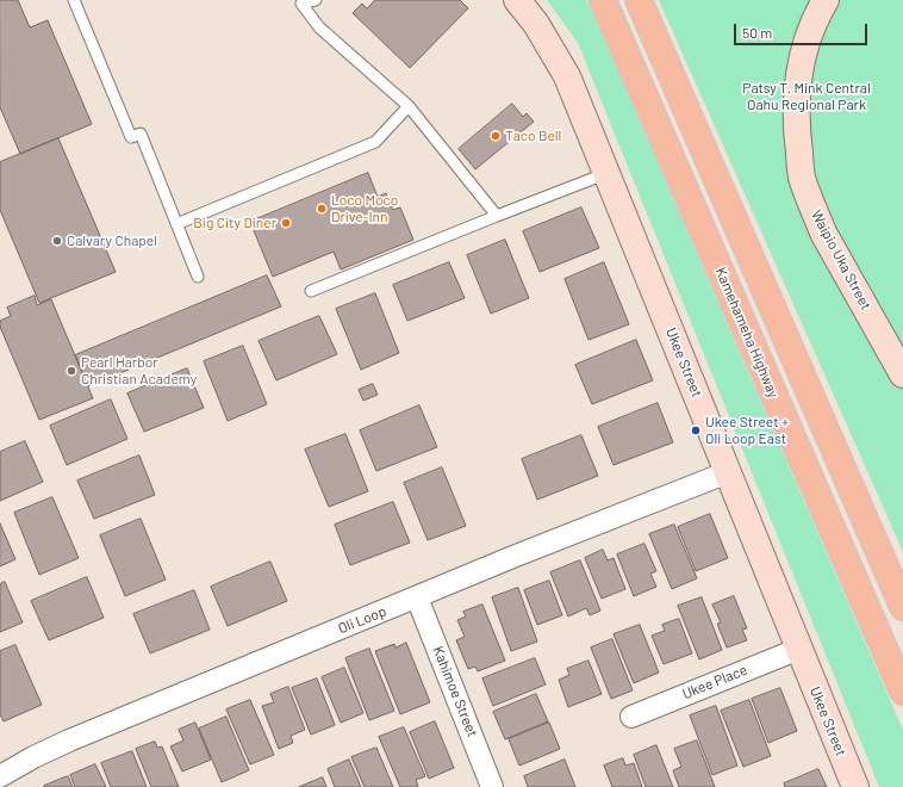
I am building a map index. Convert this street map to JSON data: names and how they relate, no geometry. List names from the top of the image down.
{
  "streets": {
    "main road": ["Kamehameha Highway"],
    "street": [
      "Waipio Uka Street",
      "Ukee Street",
      "Oli Loop",
      "Ukee Place",
      "Kahimoe Street"
    ]
  },
  "crossings": [
    ["Ukee Street", "Oli Loop"],
    ["Ukee Street", "Ukee Place"],
    ["Oli Loop", "Kahimoe Street"]
  ],
  "parks": ["Patsy T. Mink Central Oahu Regional Park"],
  "places": [
    "Taco Bell",
    "Loco Moco Drive-Inn",
    "Big City Diner",
    "Calvary Chapel",
    "Pearl Harbor Christian Academy",
    "Ukee Street + Oli Loop East"
  ],
  "scale_bar": "50 m"
}
